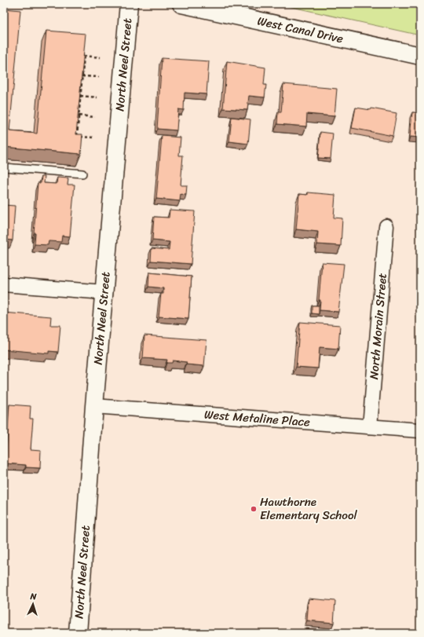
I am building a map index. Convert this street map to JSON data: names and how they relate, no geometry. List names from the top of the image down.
{
  "streets": {
    "street": [
      "West Canal Drive",
      "North Neel Street",
      "North Morain Street",
      "West Metaline Place"
    ]
  },
  "crossings": [
    ["North Neel Street", "West Metaline Place"],
    ["North Morain Street", "West Metaline Place"]
  ],
  "places": ["Hawthorne Elementary School"],
  "north": "top"
}
